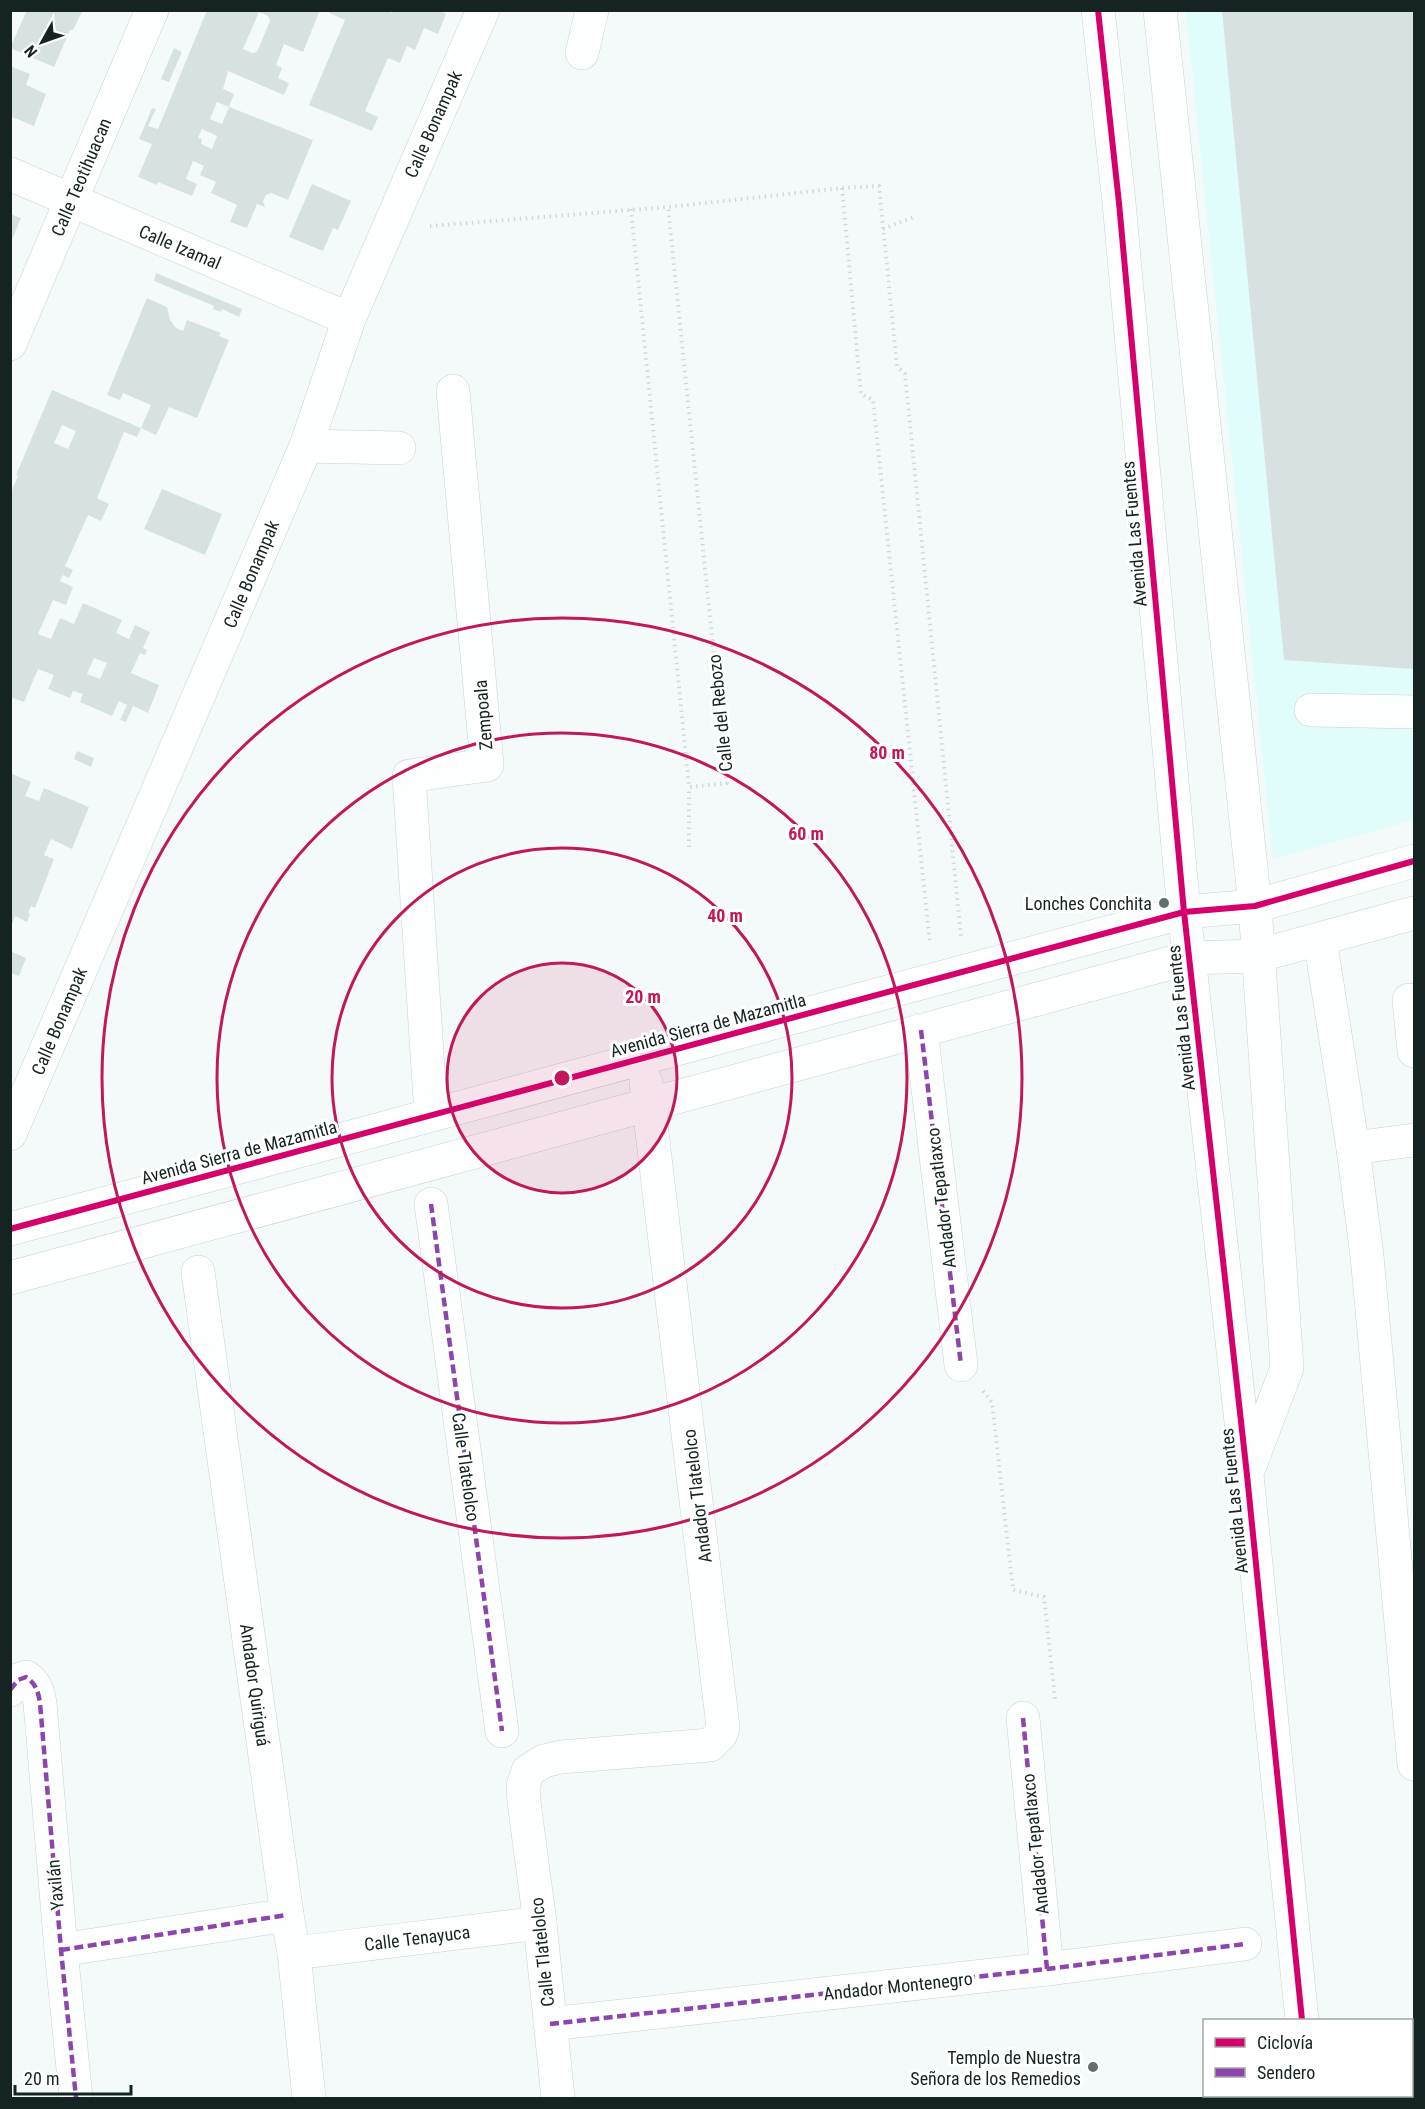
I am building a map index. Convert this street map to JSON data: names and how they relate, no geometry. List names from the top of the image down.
{
  "streets": {
    "street": [
      "Calle Bonampak",
      "Calle Teotihuacan",
      "Calle Izamal",
      "Avenida Las Fuentes",
      "Zempoala",
      "Avenida Sierra de Mazamitla",
      "Andador Tepatlaxco",
      "Calle Tlatelolco",
      "Andador Tlatelolco",
      "Andador Quiriguá",
      "Yaxilán",
      "Calle Tenayuca",
      "Andador Montenegro"
    ],
    "path": ["Calle del Rebozo"]
  },
  "crossings": [
    ["Calle Bonampak", "Calle Izamal"],
    ["Calle Teotihuacan", "Calle Izamal"],
    ["Avenida Las Fuentes", "Avenida Sierra de Mazamitla"],
    ["Zempoala", "Avenida Sierra de Mazamitla"],
    ["Avenida Sierra de Mazamitla", "Andador Tlatelolco"],
    ["Andador Tepatlaxco", "Andador Montenegro"],
    ["Calle Tlatelolco", "Andador Tlatelolco"],
    ["Calle Tlatelolco", "Calle Tenayuca"],
    ["Calle Tlatelolco", "Andador Montenegro"],
    ["Andador Quiriguá", "Calle Tenayuca"]
  ],
  "places": ["Lonches Conchita", "Templo de Nuestra Señora de los Remedios"],
  "legend": ["Ciclovía", "Sendero"],
  "scale_bar": "20 m",
  "north": "bottom left",
  "rings": [
    "80 m",
    "60 m",
    "40 m",
    "20 m"
  ]
}
